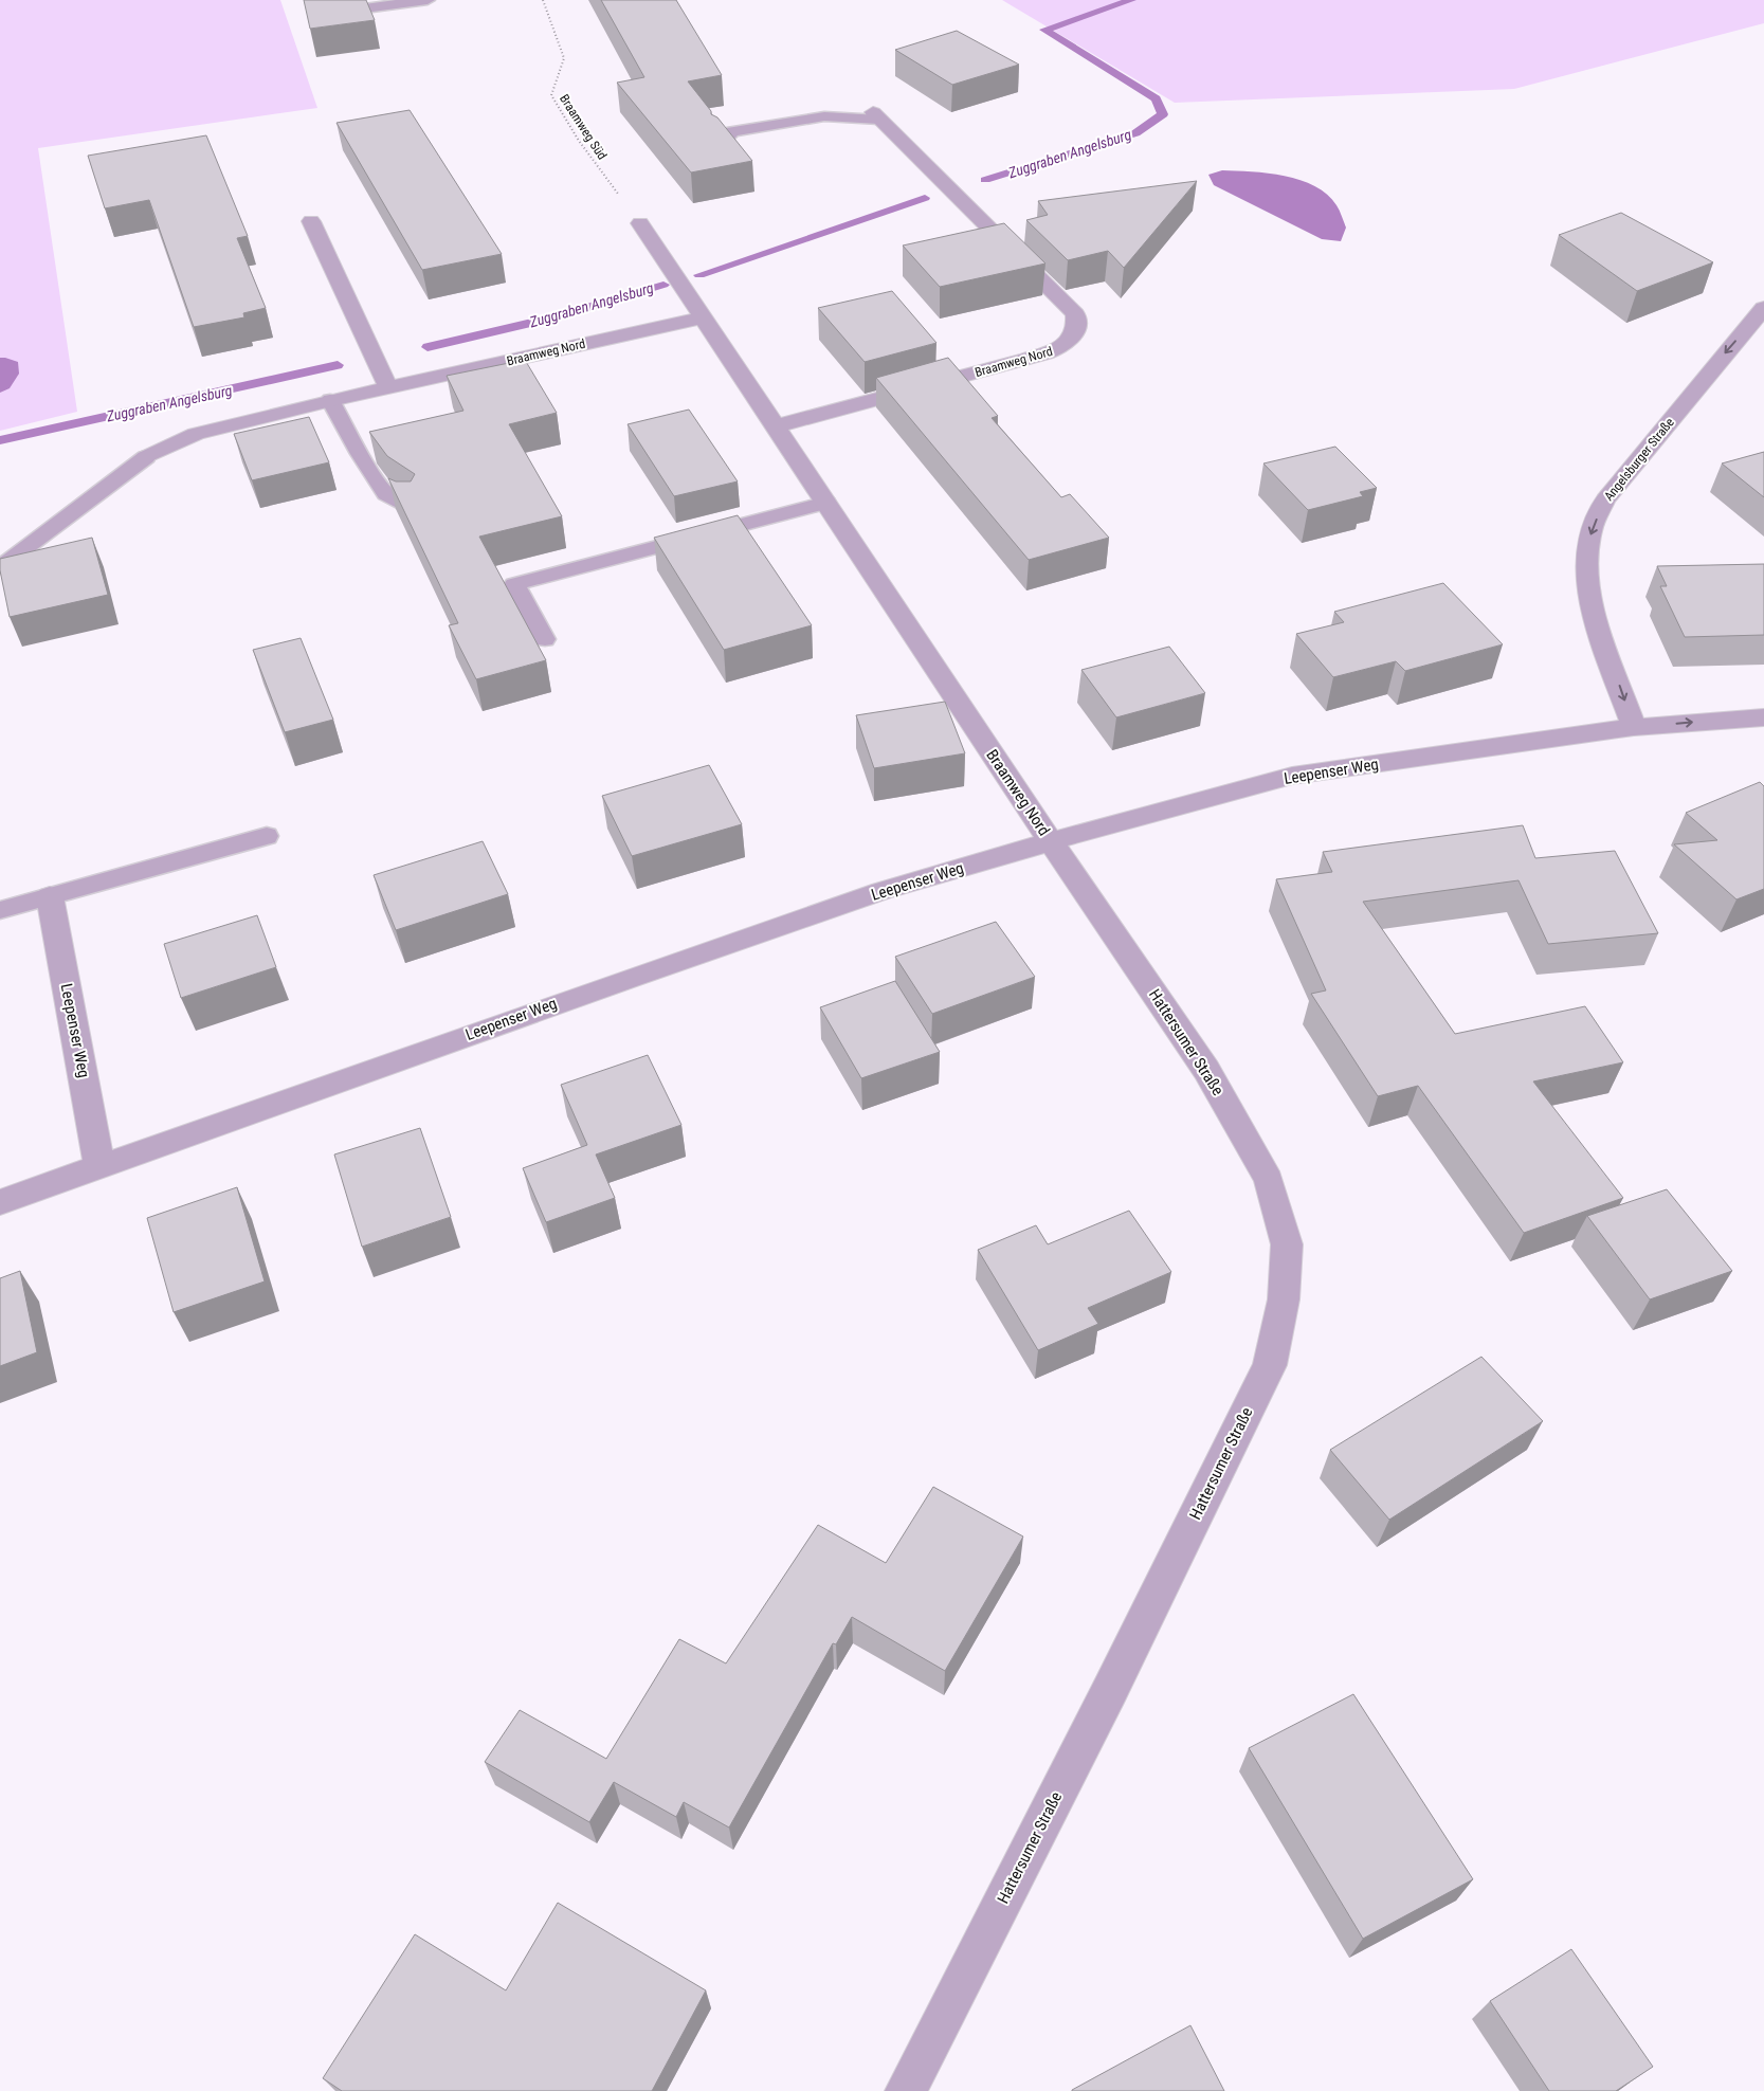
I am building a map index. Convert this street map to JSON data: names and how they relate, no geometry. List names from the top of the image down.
{
  "streets": {
    "street": [
      "Braamweg Nord",
      "Angelsburger Straße",
      "Leepenser Weg",
      "Hattersumer Straße"
    ],
    "path": ["Braamweg Süd"]
  },
  "crossings": [
    ["Braamweg Süd", "Braamweg Nord"],
    ["Braamweg Nord", "Leepenser Weg"],
    ["Braamweg Nord", "Hattersumer Straße"],
    ["Angelsburger Straße", "Leepenser Weg"],
    ["Leepenser Weg", "Hattersumer Straße"]
  ],
  "one_way": ["Angelsburger Straße"],
  "water": ["Zuggraben Angelsburg"]
}
